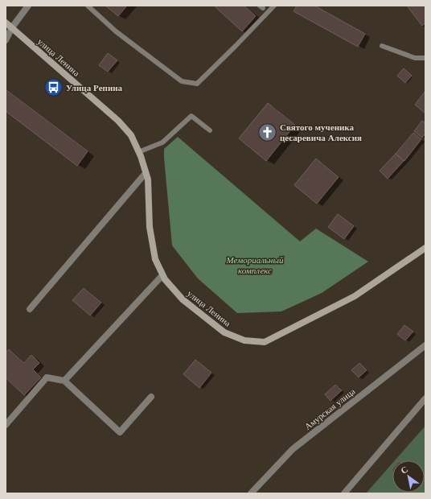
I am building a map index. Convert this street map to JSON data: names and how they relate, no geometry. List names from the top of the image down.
{
  "streets": {
    "main road": ["улица Ленина"],
    "street": ["Амурская улица"]
  },
  "parks": ["Мемориальный комплекс"],
  "places": {
    "bus stop": ["Улица Репина"],
    "church": ["Святого мученика цесаревича Алексия"]
  },
  "north": "top left"
}
